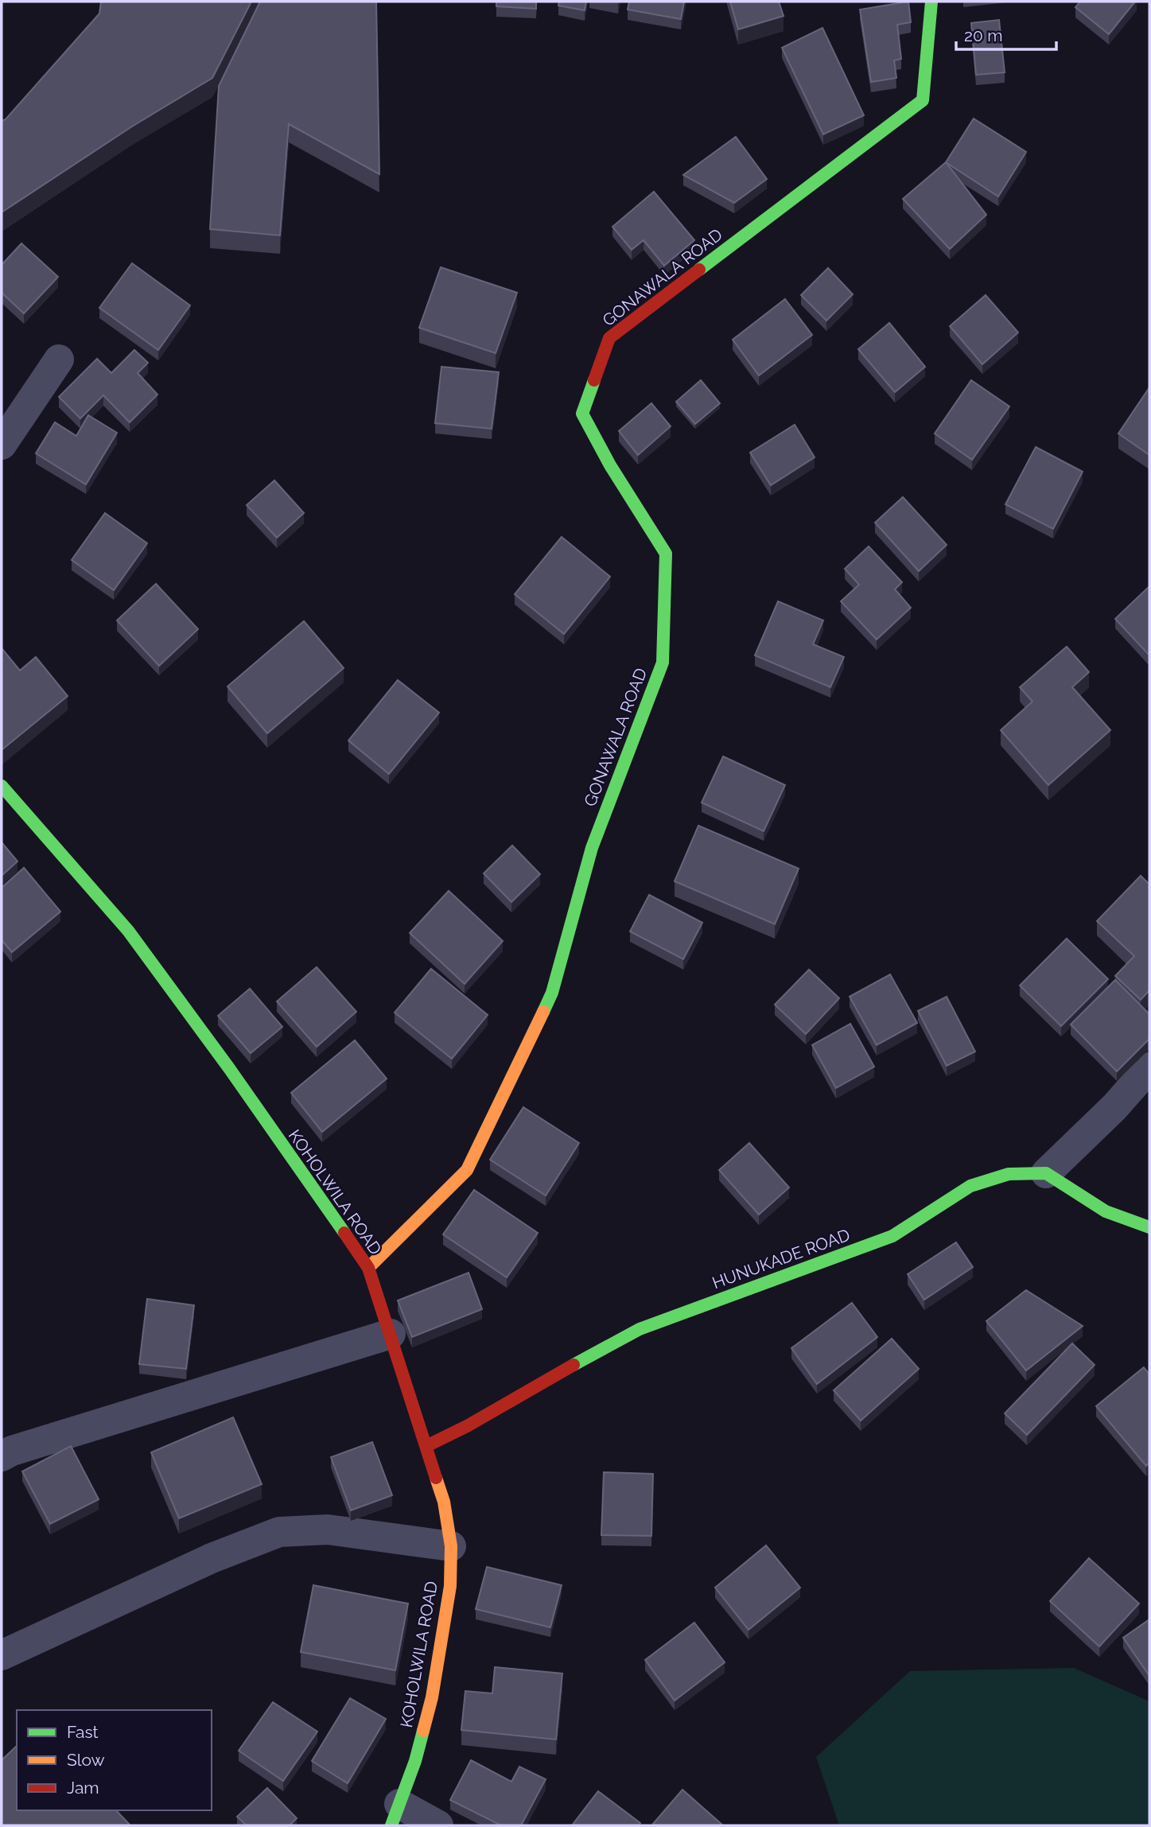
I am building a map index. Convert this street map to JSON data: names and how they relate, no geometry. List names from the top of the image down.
{
  "streets": {
    "street": ["GONAWALA ROAD", "KOHOLWILA ROAD", "HUNUKADE ROAD"]
  },
  "crossings": [
    ["GONAWALA ROAD", "KOHOLWILA ROAD"],
    ["KOHOLWILA ROAD", "HUNUKADE ROAD"]
  ],
  "legend": ["Fast", "Slow", "Jam"],
  "scale_bar": "20 m"
}
